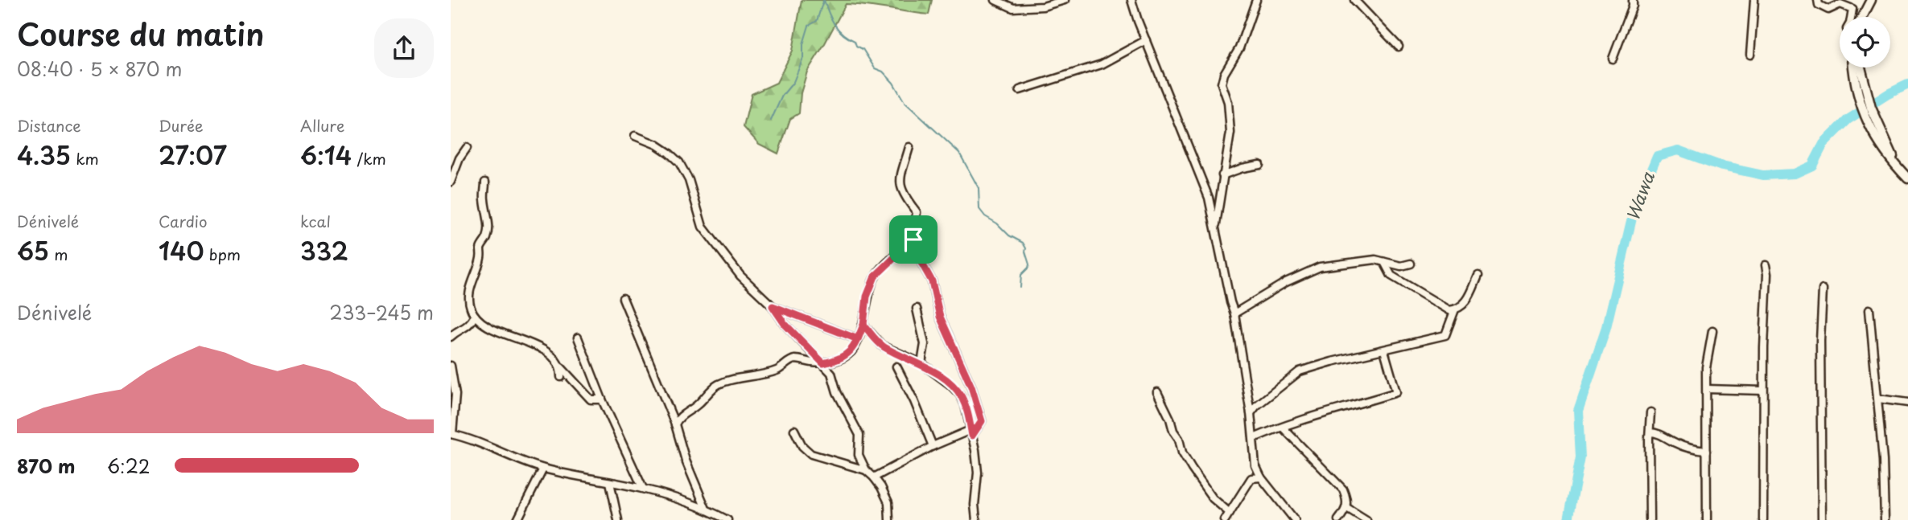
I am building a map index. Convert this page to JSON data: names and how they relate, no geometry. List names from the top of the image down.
{
  "water": ["Wawa"],
  "page": {
    "heading": ["Course du matin", "08:40 · 5 × 870 m"],
    "stats": [
      ["Distance", "4.35 km"],
      ["Durée", "27:07"],
      ["Allure", "6:14 /km"],
      ["Dénivelé", "65 m"],
      ["Cardio", "140 bpm"],
      ["kcal", "332"]
    ],
    "chart": ["Dénivelé", "233–245 m"],
    "list": [
      {
        "name": "870 m",
        "note": "6:22"
      }
    ]
  }
}
